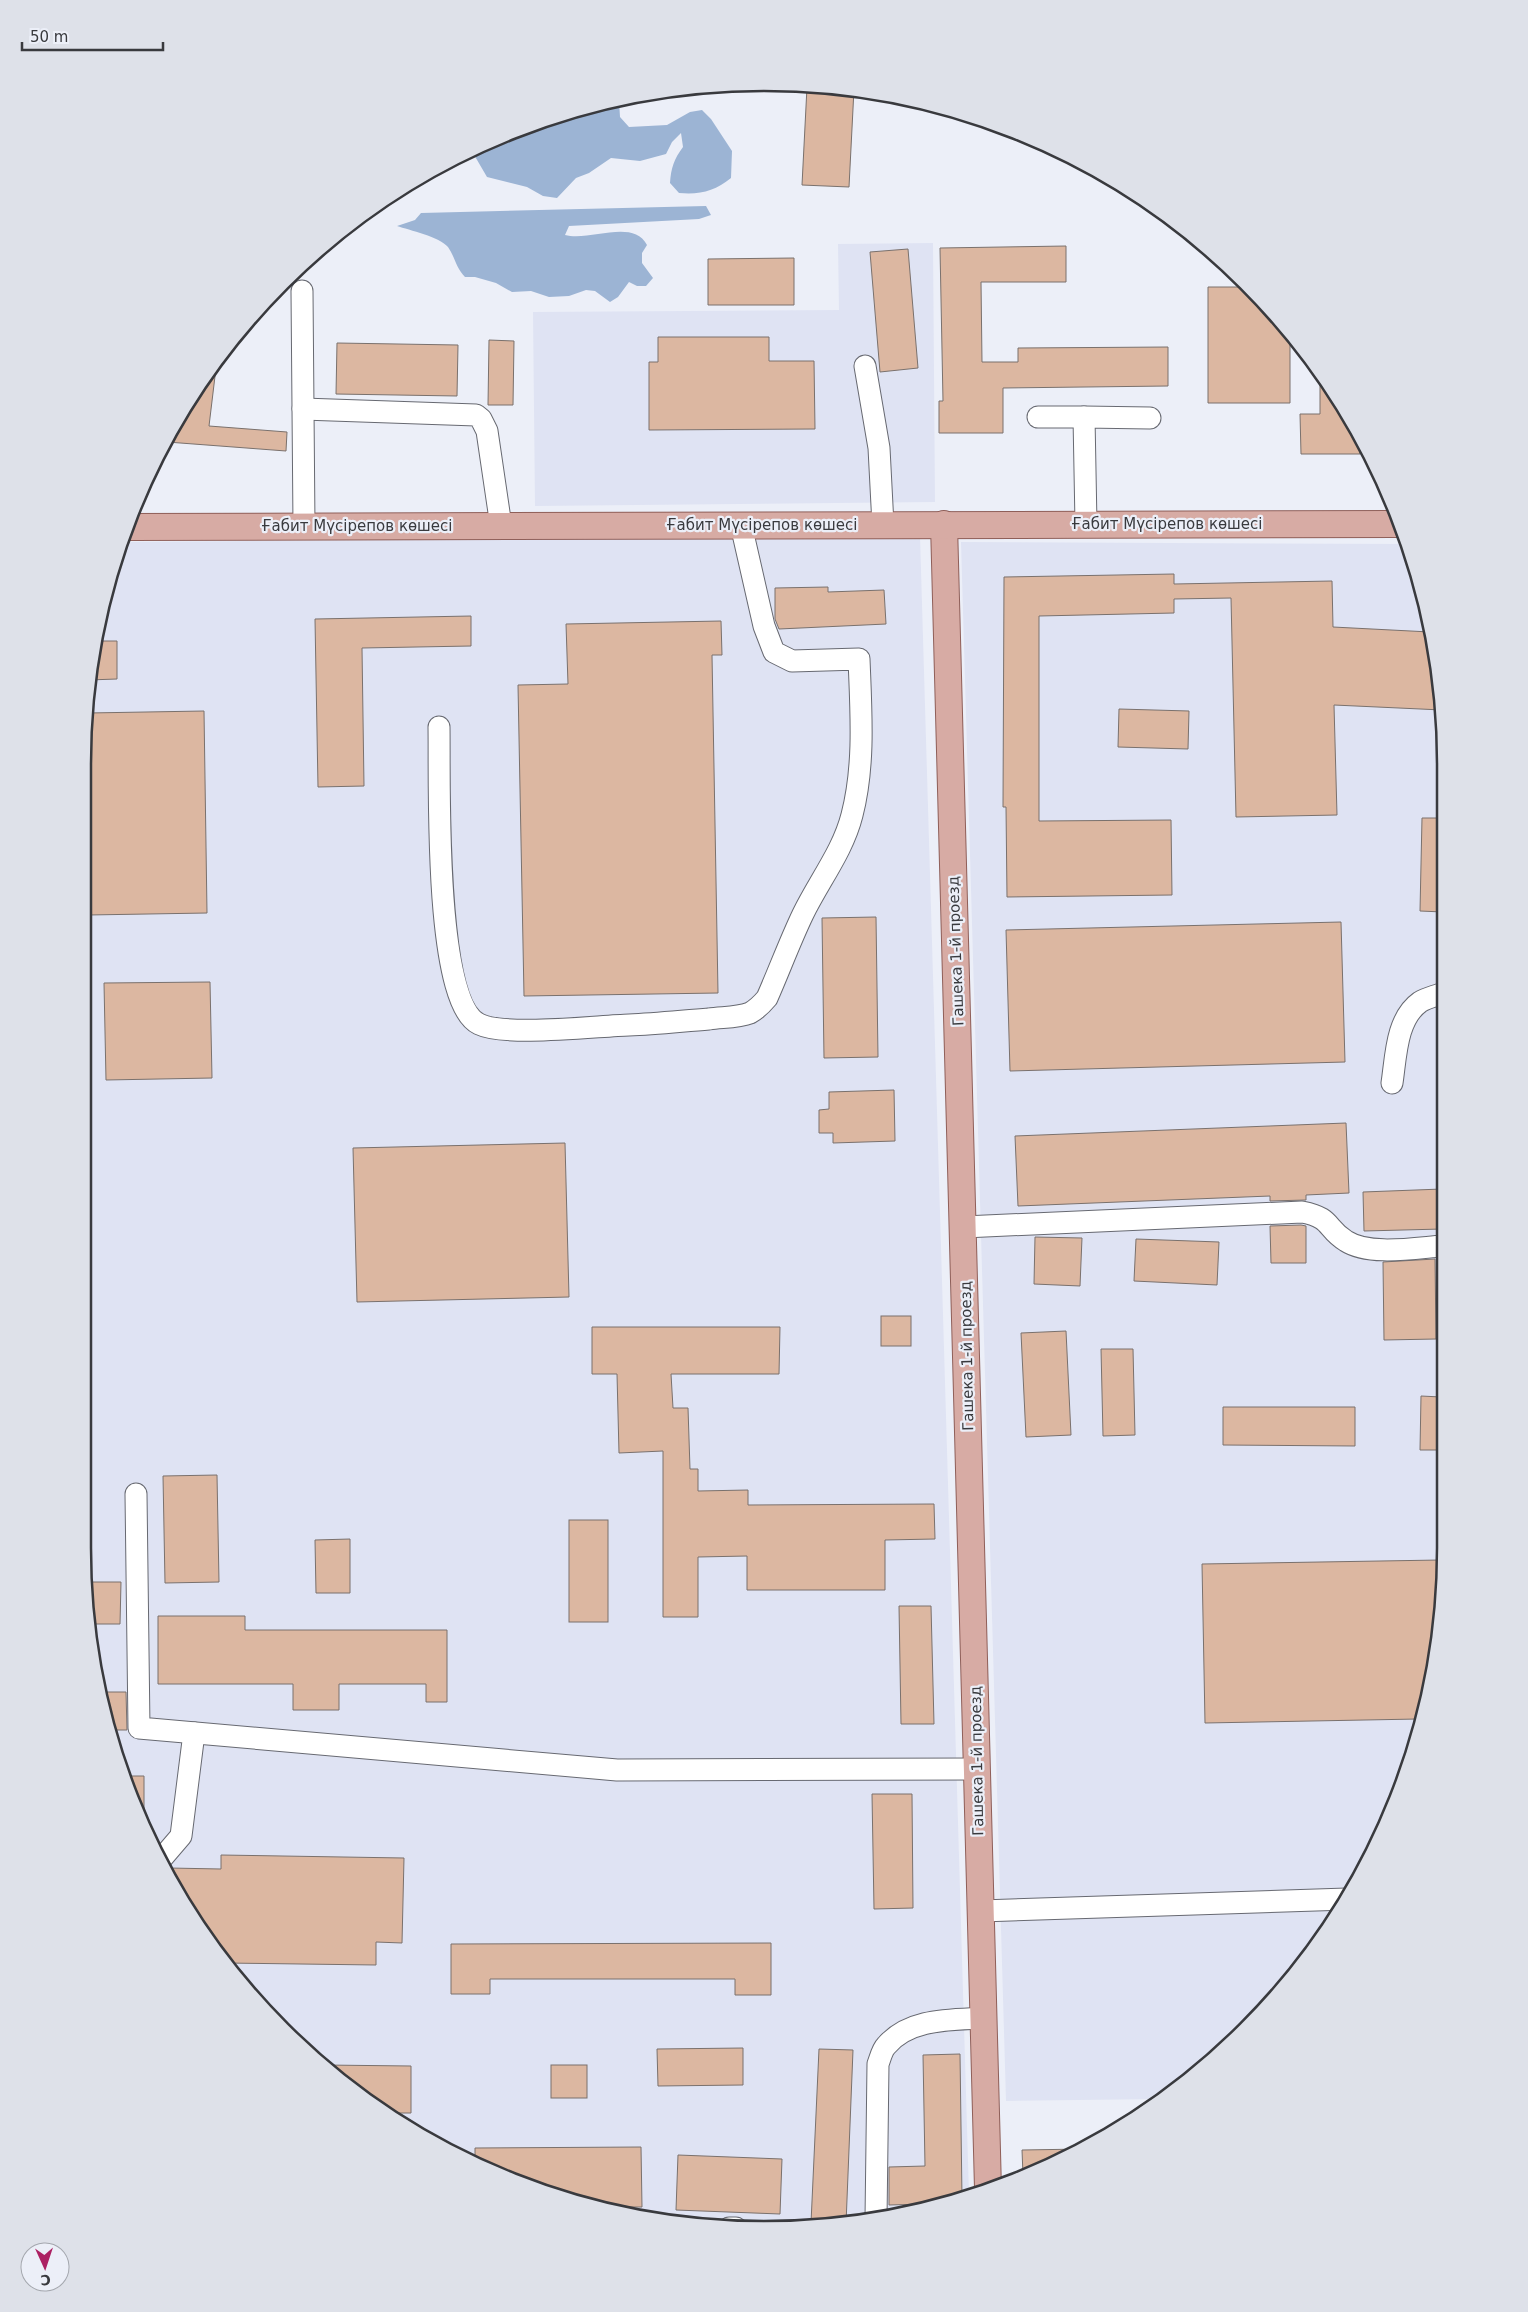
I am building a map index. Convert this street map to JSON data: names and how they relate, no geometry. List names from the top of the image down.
{
  "streets": {
    "main road": ["Ғабит Мүсірепов көшесі", "Гашека 1-й проезд"]
  },
  "crossings": [
    ["Ғабит Мүсірепов көшесі", "Гашека 1-й проезд"]
  ],
  "scale_bar": "50 m",
  "north": "bottom"
}
